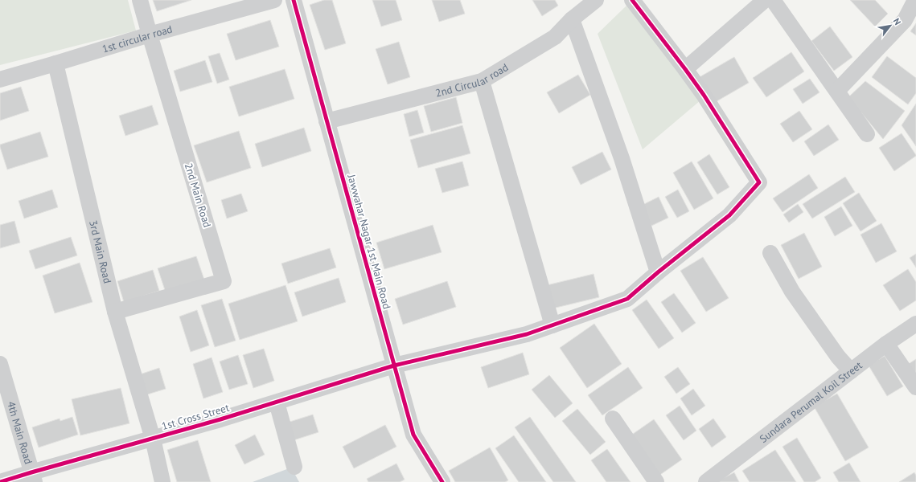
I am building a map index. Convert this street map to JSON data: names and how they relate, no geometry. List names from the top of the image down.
{
  "streets": {
    "street": [
      "1st circular road",
      "2nd Circular road",
      "2nd Main Road",
      "Jawwahar Nagar 1st Main Road",
      "3rd Main Road",
      "Sundara Perumal Koil Street",
      "1st Cross Street",
      "4th Main Road"
    ]
  },
  "crossings": [
    ["1st circular road", "2nd Main Road"],
    ["1st circular road", "3rd Main Road"],
    ["2nd Circular road", "Jawwahar Nagar 1st Main Road"],
    ["2nd Main Road", "3rd Main Road"],
    ["Jawwahar Nagar 1st Main Road", "1st Cross Street"],
    ["3rd Main Road", "1st Cross Street"],
    ["1st Cross Street", "4th Main Road"]
  ],
  "north": "top right"
}
